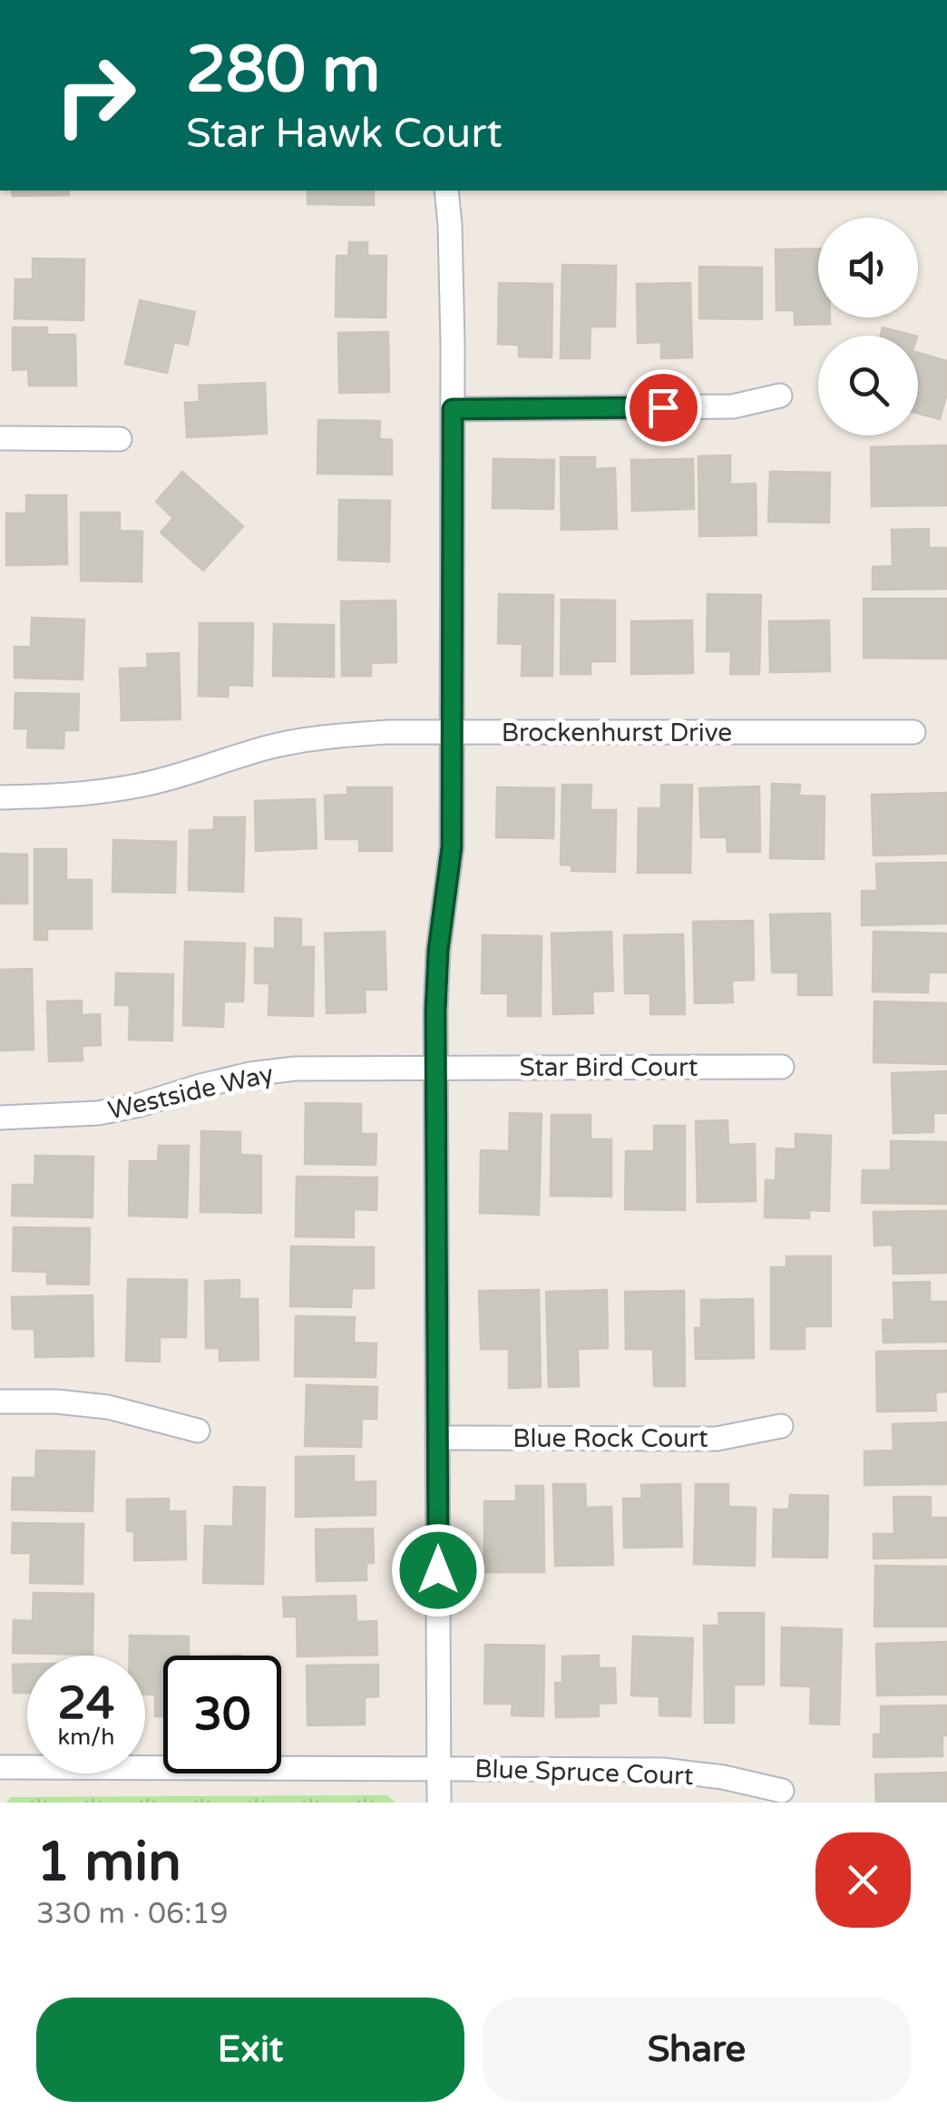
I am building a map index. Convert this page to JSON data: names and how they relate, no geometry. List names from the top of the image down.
{
  "streets": {
    "street": [
      "Brockenhurst Drive",
      "Star Bird Court",
      "Westside Way",
      "Blue Rock Court",
      "Blue Spruce Court"
    ]
  },
  "crossings": [
    ["Star Bird Court", "Westside Way"]
  ],
  "page": {
    "turn": ["280 m", "Star Hawk Court"],
    "speed": "24 km/h",
    "limit": "30",
    "heading": ["1 min", "330 m · 06:19"],
    "buttons": ["Exit", "Share"]
  }
}
